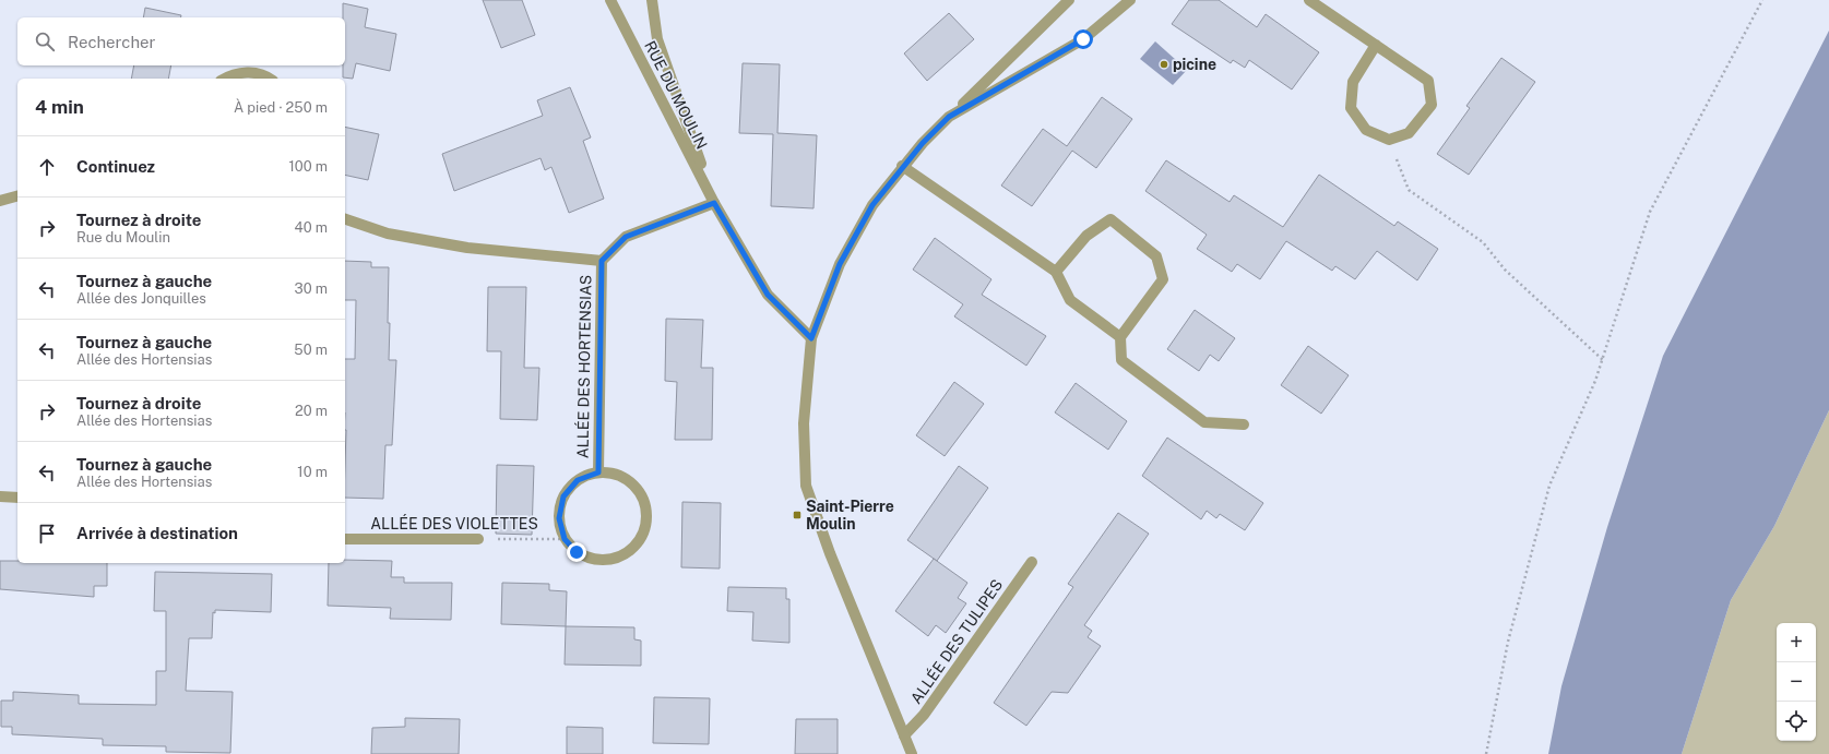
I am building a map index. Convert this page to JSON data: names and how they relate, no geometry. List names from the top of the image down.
{
  "streets": {
    "street": [
      "RUE DU MOULIN",
      "ALLÉE DES HORTENSIAS",
      "ALLÉE DES VIOLETTES",
      "ALLÉE DES TULIPES"
    ]
  },
  "crossings": [
    ["ALLÉE DES HORTENSIAS", "ALLÉE DES VIOLETTES"]
  ],
  "places": {
    "other": ["picine"],
    "transit": ["Saint-Pierre Moulin"]
  },
  "page": {
    "search": "Rechercher",
    "heading": ["4 min", "À pied · 250 m"],
    "list": [
      ["Continuez", "100 m"],
      ["Tournez à droite", "Rue du Moulin", "40 m"],
      ["Tournez à gauche", "Allée des Jonquilles", "30 m"],
      ["Tournez à gauche", "Allée des Hortensias", "50 m"],
      ["Tournez à droite", "Allée des Hortensias", "20 m"],
      ["Tournez à gauche", "Allée des Hortensias", "10 m"],
      "Arrivée à destination"
    ],
    "map_buttons": ["+", "−"]
  }
}
